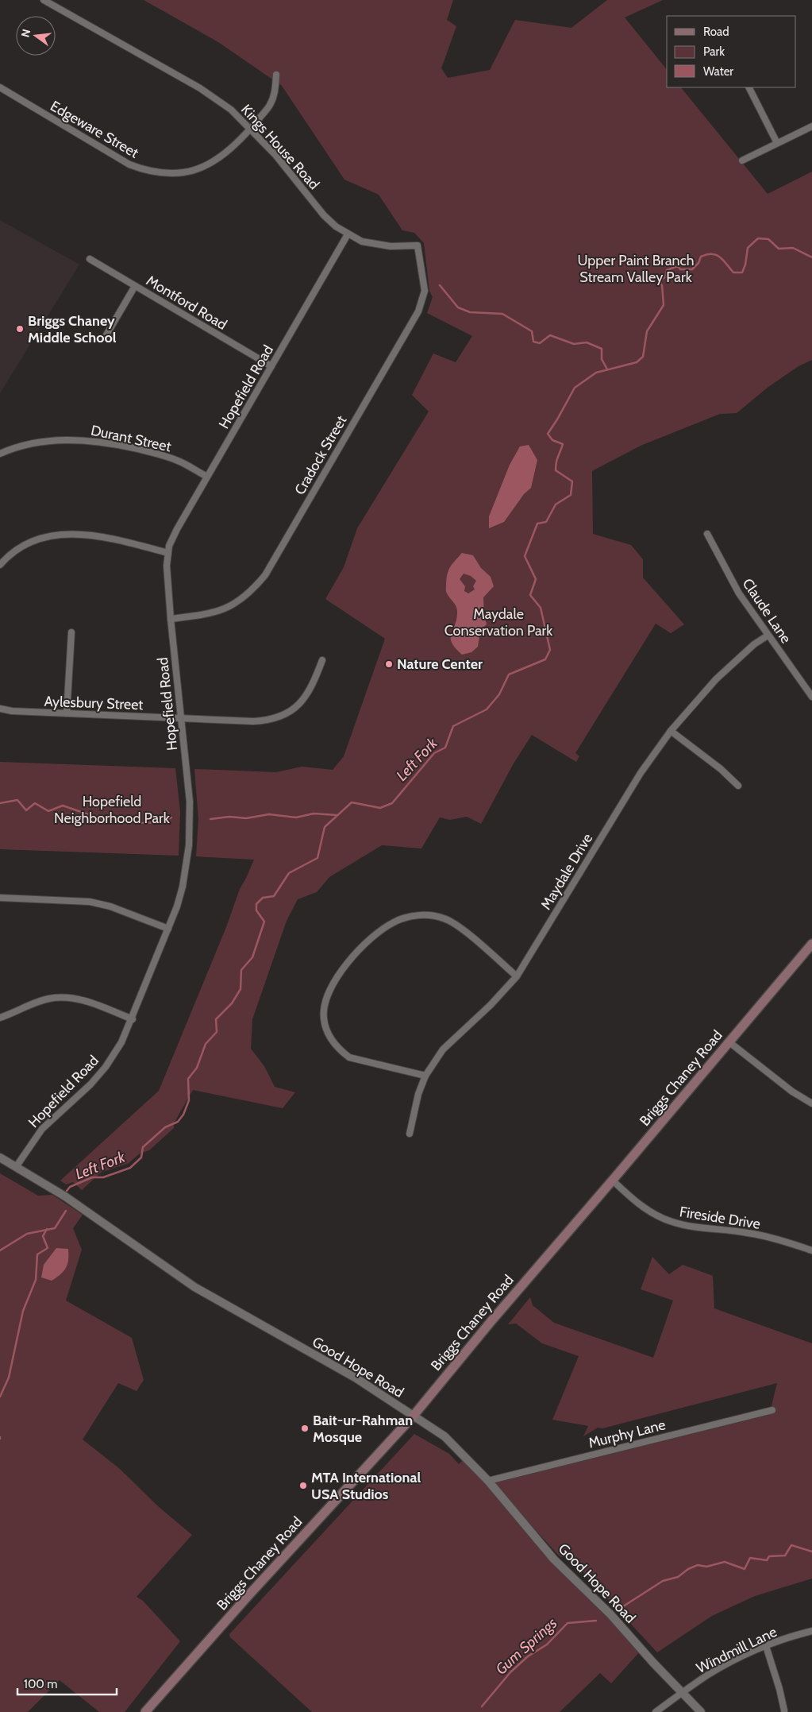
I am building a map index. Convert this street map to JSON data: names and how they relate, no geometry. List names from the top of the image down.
{
  "streets": {
    "main road": ["Briggs Chaney Road"],
    "street": [
      "Edgeware Street",
      "Kings House Road",
      "Montford Road",
      "Hopefield Road",
      "Durant Street",
      "Cradock Street",
      "Claude Lane",
      "Aylesbury Street",
      "Maydale Drive",
      "Fireside Drive",
      "Good Hope Road",
      "Murphy Lane",
      "Windmill Lane"
    ]
  },
  "crossings": [
    ["Edgeware Street", "Kings House Road"],
    ["Kings House Road", "Hopefield Road"],
    ["Kings House Road", "Cradock Street"],
    ["Montford Road", "Hopefield Road"],
    ["Hopefield Road", "Durant Street"],
    ["Hopefield Road", "Cradock Street"],
    ["Hopefield Road", "Aylesbury Street"],
    ["Hopefield Road", "Good Hope Road"],
    ["Claude Lane", "Maydale Drive"],
    ["Briggs Chaney Road", "Fireside Drive"],
    ["Briggs Chaney Road", "Good Hope Road"],
    ["Good Hope Road", "Murphy Lane"],
    ["Good Hope Road", "Windmill Lane"]
  ],
  "water": ["Left Fork", "Gum Springs"],
  "parks": ["Upper Paint Branch Stream Valley Park", "Maydale Conservation Park", "Hopefield Neighborhood Park"],
  "places": [
    "Briggs Chaney Middle School",
    "Nature Center",
    "Bait-ur-Rahman Mosque",
    "MTA International USA Studios"
  ],
  "legend": ["Road", "Park", "Water"],
  "scale_bar": "100 m",
  "north": "left"
}
